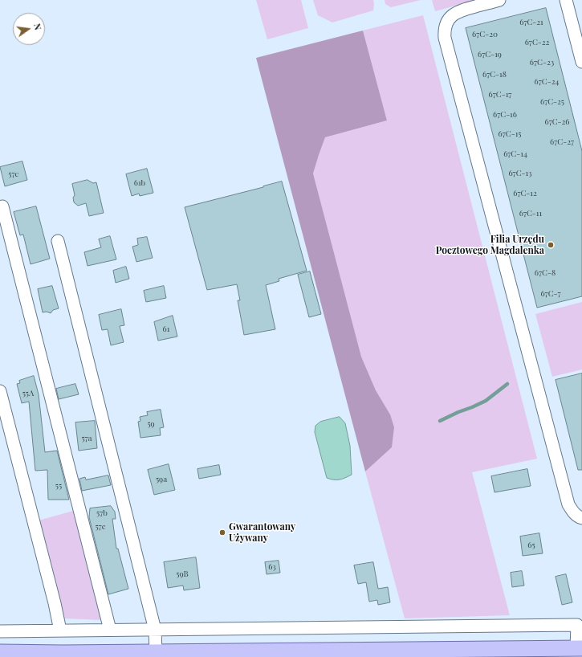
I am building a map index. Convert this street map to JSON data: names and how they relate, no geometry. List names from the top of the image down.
{
  "places": ["Filia Urzędu Pocztowego Magdalenka", "Gwarantowany Używany"],
  "house_numbers": [
    "67C-21",
    "67C-20",
    "67C-22",
    "67C-19",
    "67C-23",
    "67C-18",
    "67C-24",
    "67C-17",
    "67C-25",
    "67C-16",
    "67C-26",
    "67C-15",
    "67C-27",
    "67C-14",
    "67C-13",
    "57e",
    "61b",
    "67C-12",
    "67C-11",
    "67C-8",
    "67C-7",
    "61",
    "55A",
    "59",
    "57a",
    "59a",
    "55",
    "57b",
    "57c",
    "65",
    "63",
    "59B"
  ],
  "north": "right"
}
